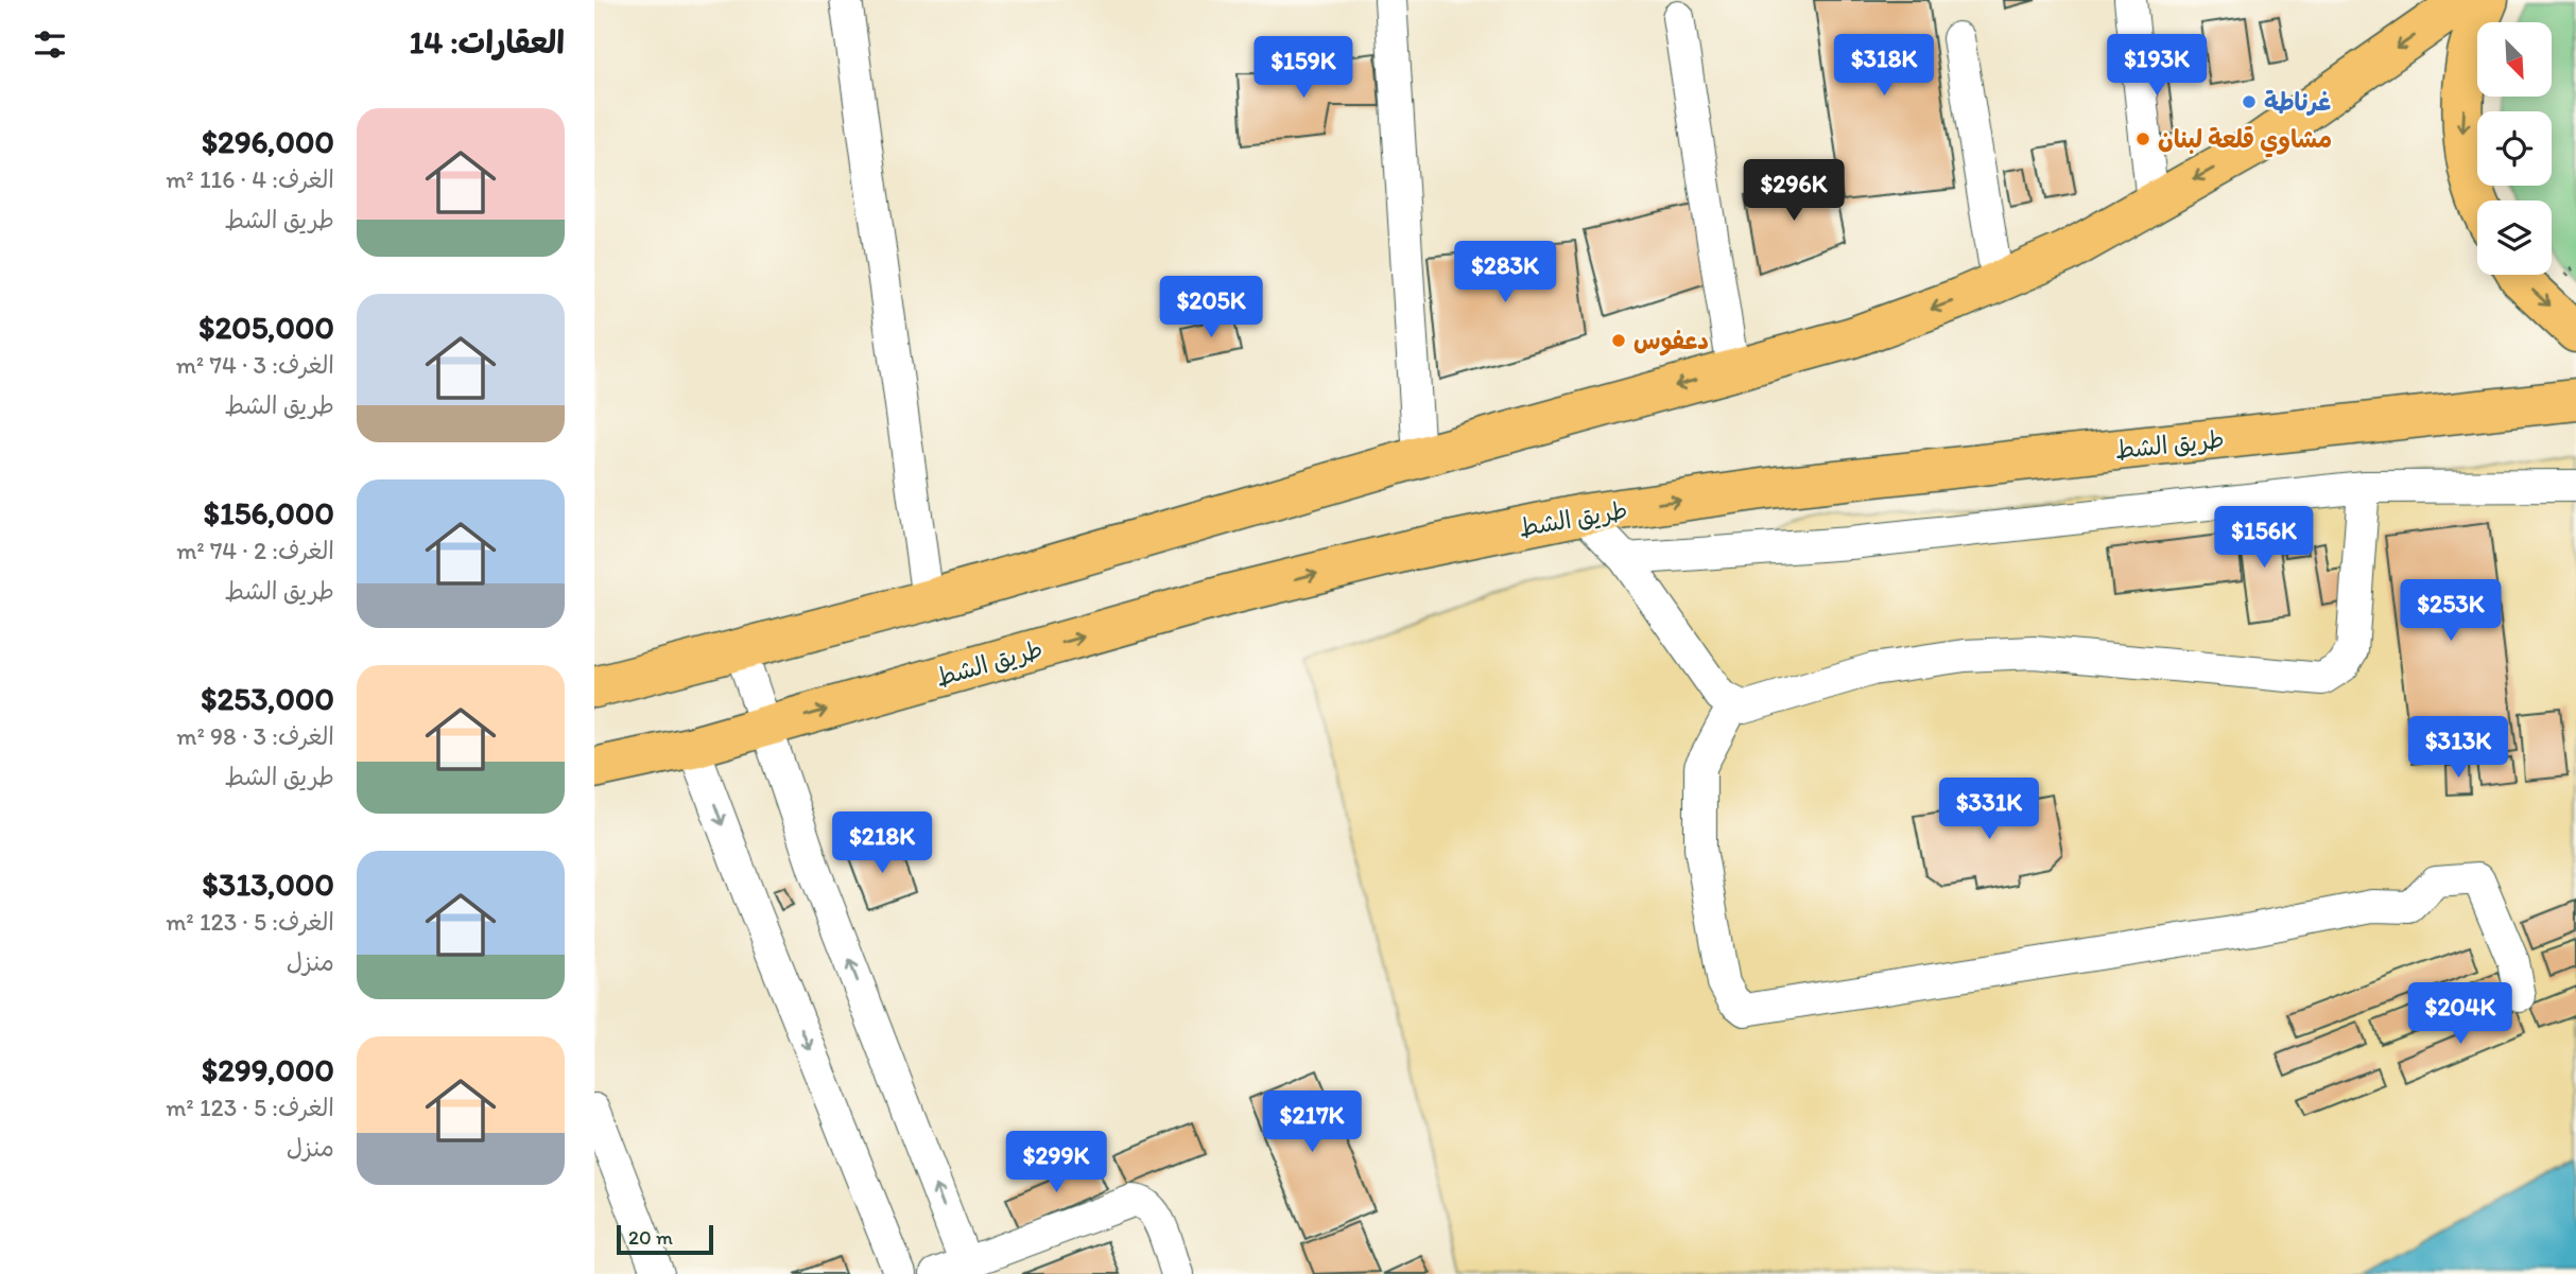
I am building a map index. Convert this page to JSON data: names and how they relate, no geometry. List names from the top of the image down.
{
  "streets": {
    "highway": ["طريق الشط"]
  },
  "places": ["غرناطة", "مشاوي قلعة لبنان", "دعفوس"],
  "scale_bar": "20 m",
  "north": "bottom right",
  "page": {
    "heading": "العقارات: 14",
    "price": [
      "$318K",
      "$193K",
      "$159K",
      "$296K",
      "$283K",
      "$205K",
      "$156K",
      "$253K",
      "$313K",
      "$331K",
      "$218K",
      "$204K",
      "$217K",
      "$299K"
    ],
    "list": [
      {
        "name": "$296,000",
        "note": "الغرف: 4 · 116 m² · طريق الشط"
      },
      {
        "name": "$205,000",
        "note": "الغرف: 3 · 74 m² · طريق الشط"
      },
      {
        "name": "$156,000",
        "note": "الغرف: 2 · 74 m² · طريق الشط"
      },
      {
        "name": "$253,000",
        "note": "الغرف: 3 · 98 m² · طريق الشط"
      },
      {
        "name": "$313,000",
        "note": "الغرف: 5 · 123 m² · منزل"
      },
      {
        "name": "$299,000",
        "note": "الغرف: 5 · 123 m² · منزل"
      }
    ],
    "scale": "20 m"
  }
}
